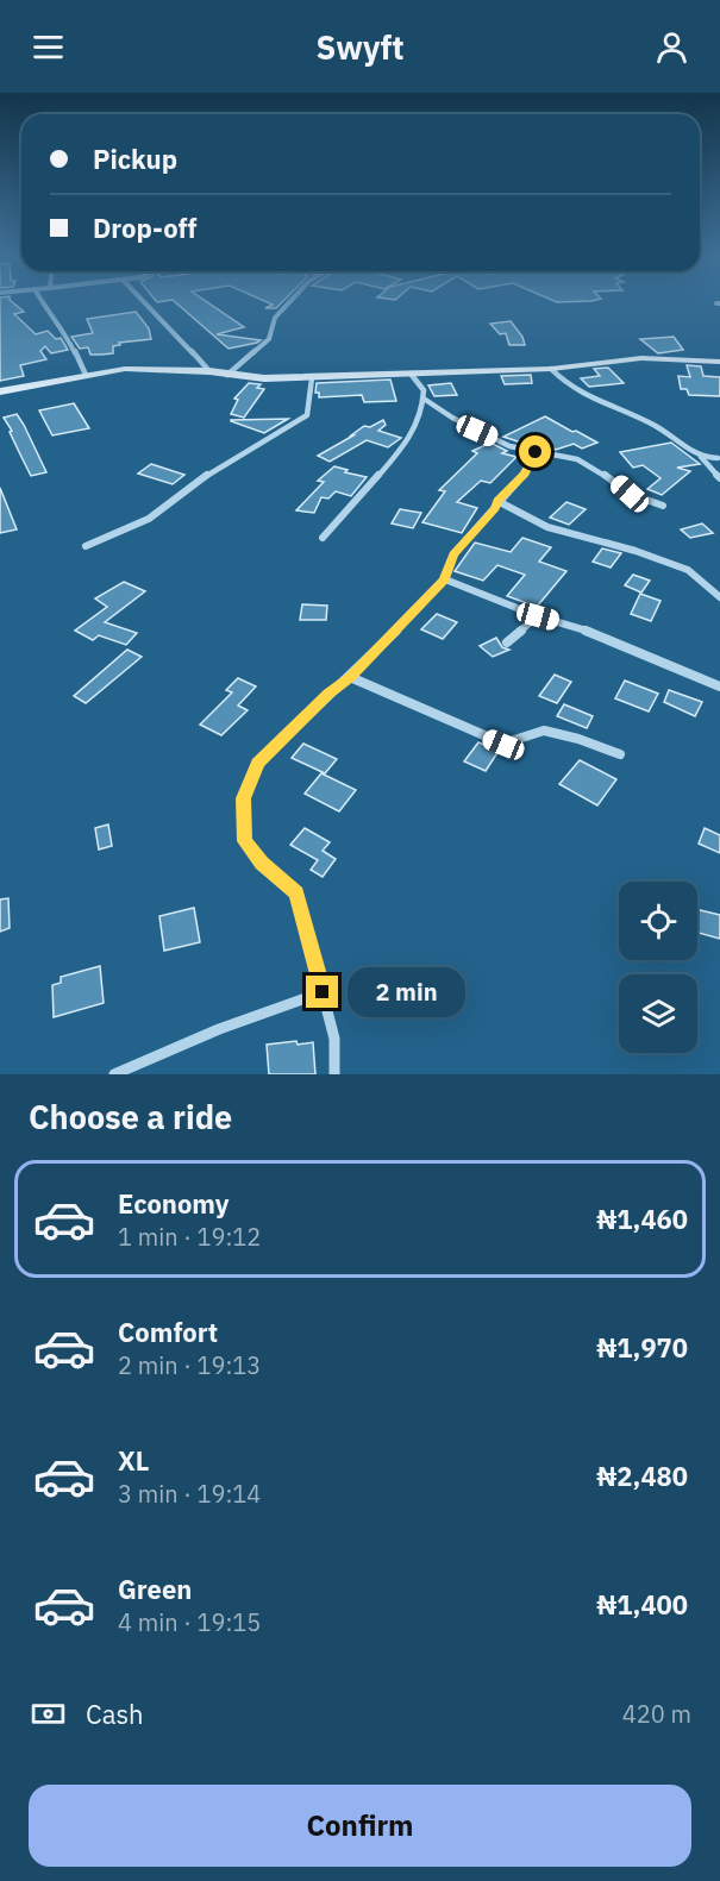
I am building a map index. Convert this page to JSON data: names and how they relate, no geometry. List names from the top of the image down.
{
  "page": {
    "header": "Swyft",
    "banner": ["Pickup", "Drop-off"],
    "bubble": "2 min",
    "heading": "Choose a ride",
    "list": [
      {
        "name": "Economy",
        "note": "1 min · 19:12",
        "value": "₦1,460"
      },
      {
        "name": "Comfort",
        "note": "2 min · 19:13",
        "value": "₦1,970"
      },
      {
        "name": "XL",
        "note": "3 min · 19:14",
        "value": "₦2,480"
      },
      {
        "name": "Green",
        "note": "4 min · 19:15",
        "value": "₦1,400"
      }
    ],
    "pay": ["Cash", "420 m"],
    "buttons": "Confirm"
  }
}
